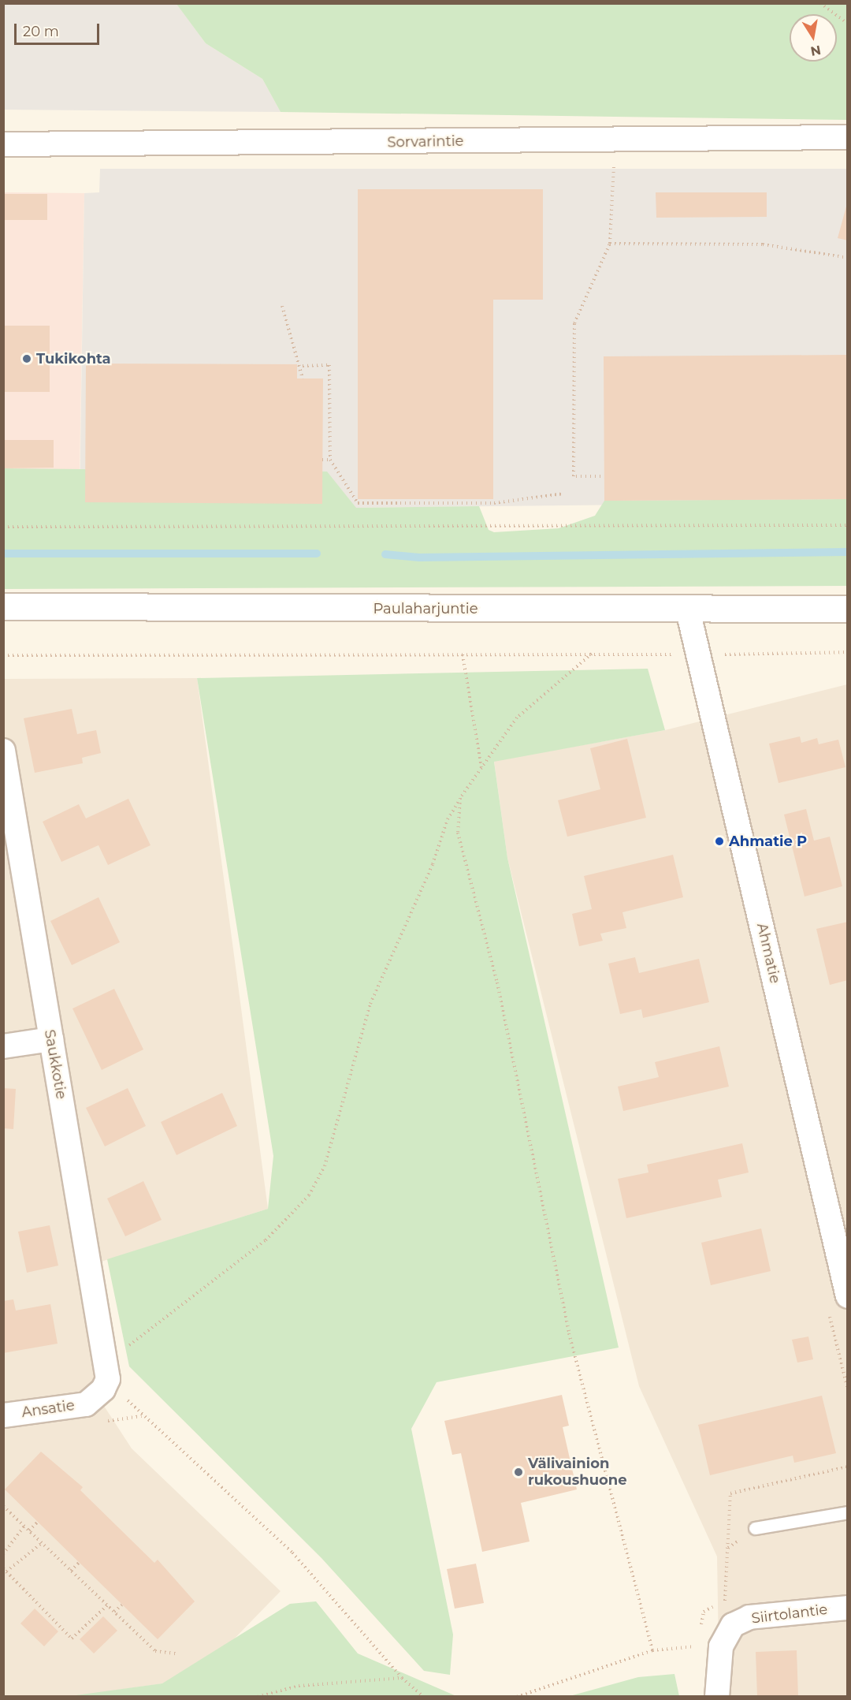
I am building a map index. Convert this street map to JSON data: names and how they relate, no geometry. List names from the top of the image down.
{
  "streets": {
    "street": [
      "Sorvarintie",
      "Paulaharjuntie",
      "Ahmatie",
      "Saukkotie",
      "Ansatie",
      "Siirtolantie"
    ]
  },
  "crossings": [
    ["Paulaharjuntie", "Ahmatie"],
    ["Saukkotie", "Ansatie"]
  ],
  "places": ["Tukikohta", "Ahmatie P", "Välivainion rukoushuone"],
  "scale_bar": "20 m",
  "north": "bottom"
}
